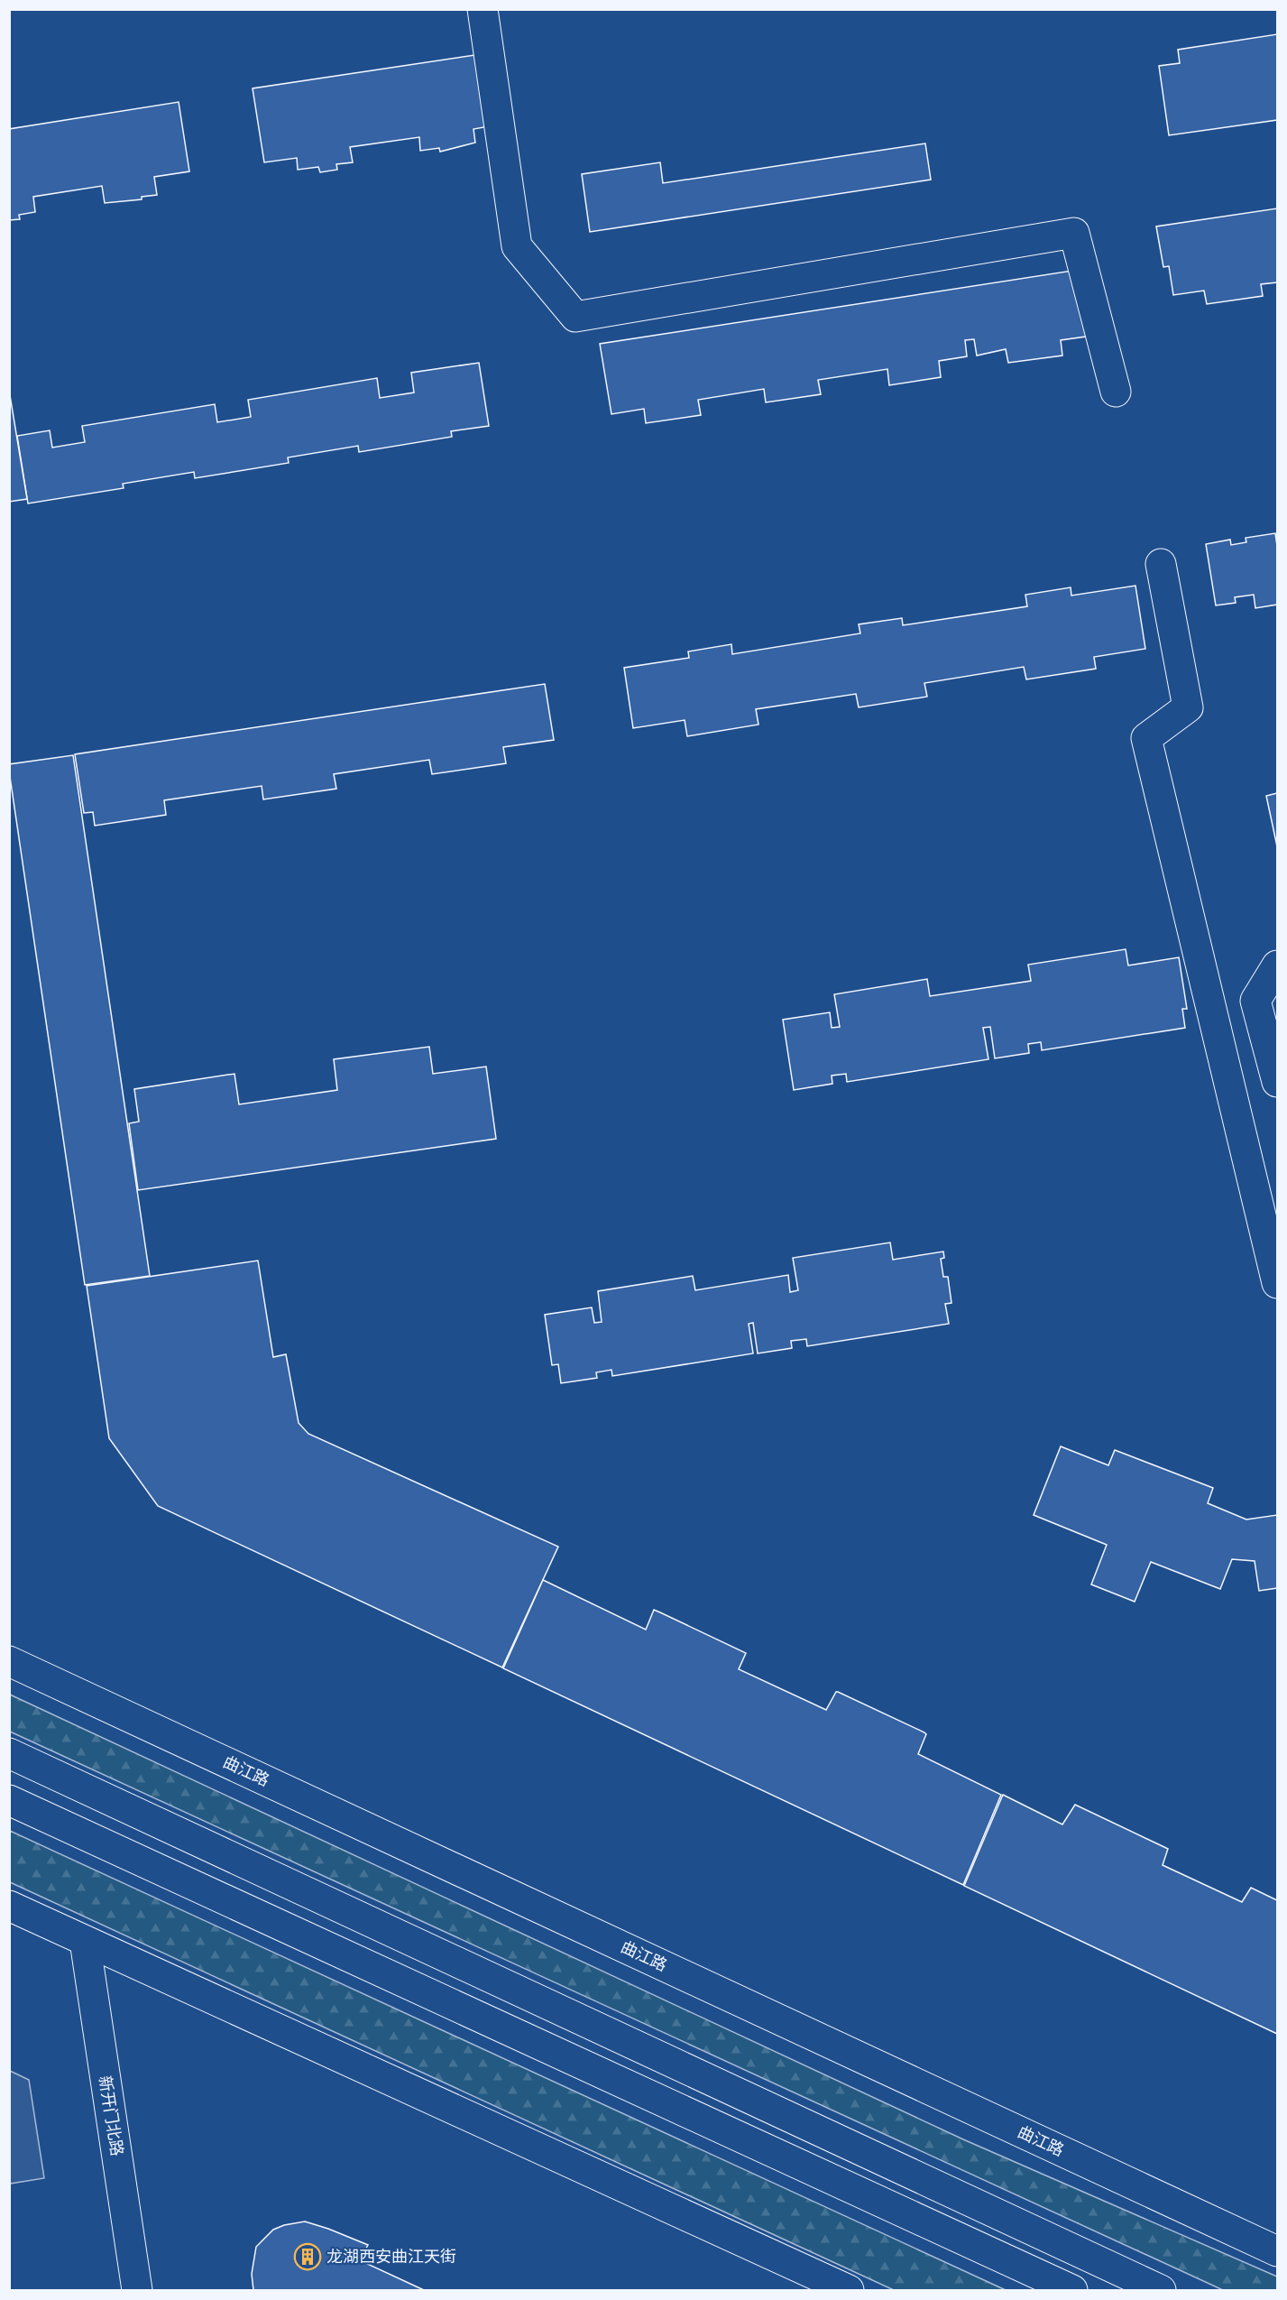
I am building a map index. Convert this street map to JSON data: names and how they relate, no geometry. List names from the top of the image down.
{
  "streets": {
    "main road": ["曲江路", "新开门北路"]
  },
  "places": {
    "building": ["龙湖西安曲江天街"]
  }
}
